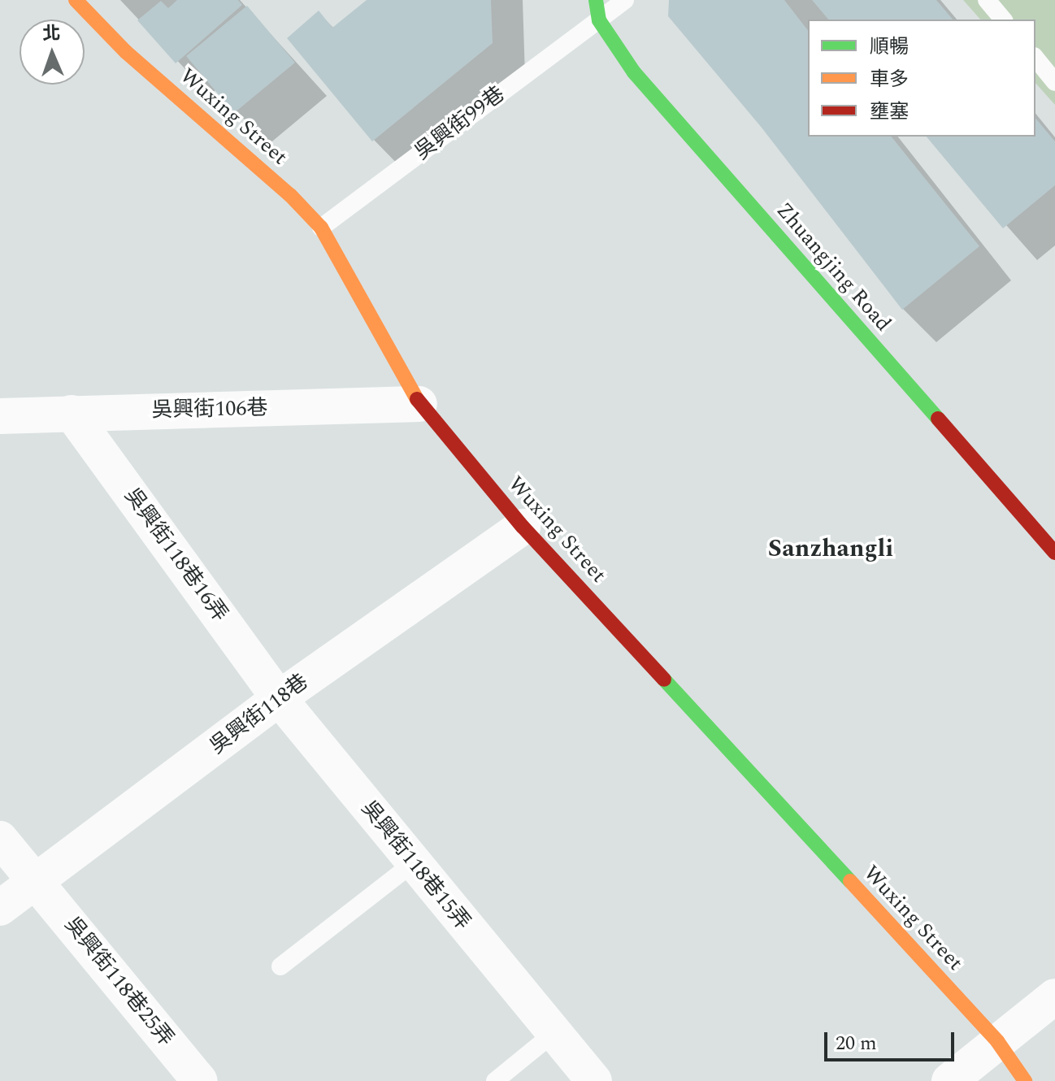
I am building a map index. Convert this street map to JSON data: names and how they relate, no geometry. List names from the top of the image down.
{
  "streets": {
    "street": [
      "Wuxing Street",
      "Zhuangjing Road",
      "吳興街106巷",
      "吳興街118巷16弄",
      "吳興街118巷",
      "吳興街118巷15弄",
      "吳興街118巷25弄"
    ],
    "lane": ["吳興街99巷"]
  },
  "crossings": [
    ["Wuxing Street", "吳興街99巷"],
    ["Wuxing Street", "吳興街106巷"],
    ["Wuxing Street", "吳興街118巷"],
    ["吳興街99巷", "Zhuangjing Road"],
    ["吳興街106巷", "吳興街118巷16弄"],
    ["吳興街118巷16弄", "吳興街118巷"],
    ["吳興街118巷16弄", "吳興街118巷15弄"],
    ["吳興街118巷", "吳興街118巷15弄"],
    ["吳興街118巷", "吳興街118巷25弄"]
  ],
  "districts": ["Sanzhangli"],
  "legend": ["順暢", "車多", "壅塞"],
  "scale_bar": "20 m",
  "north": "top"
}
